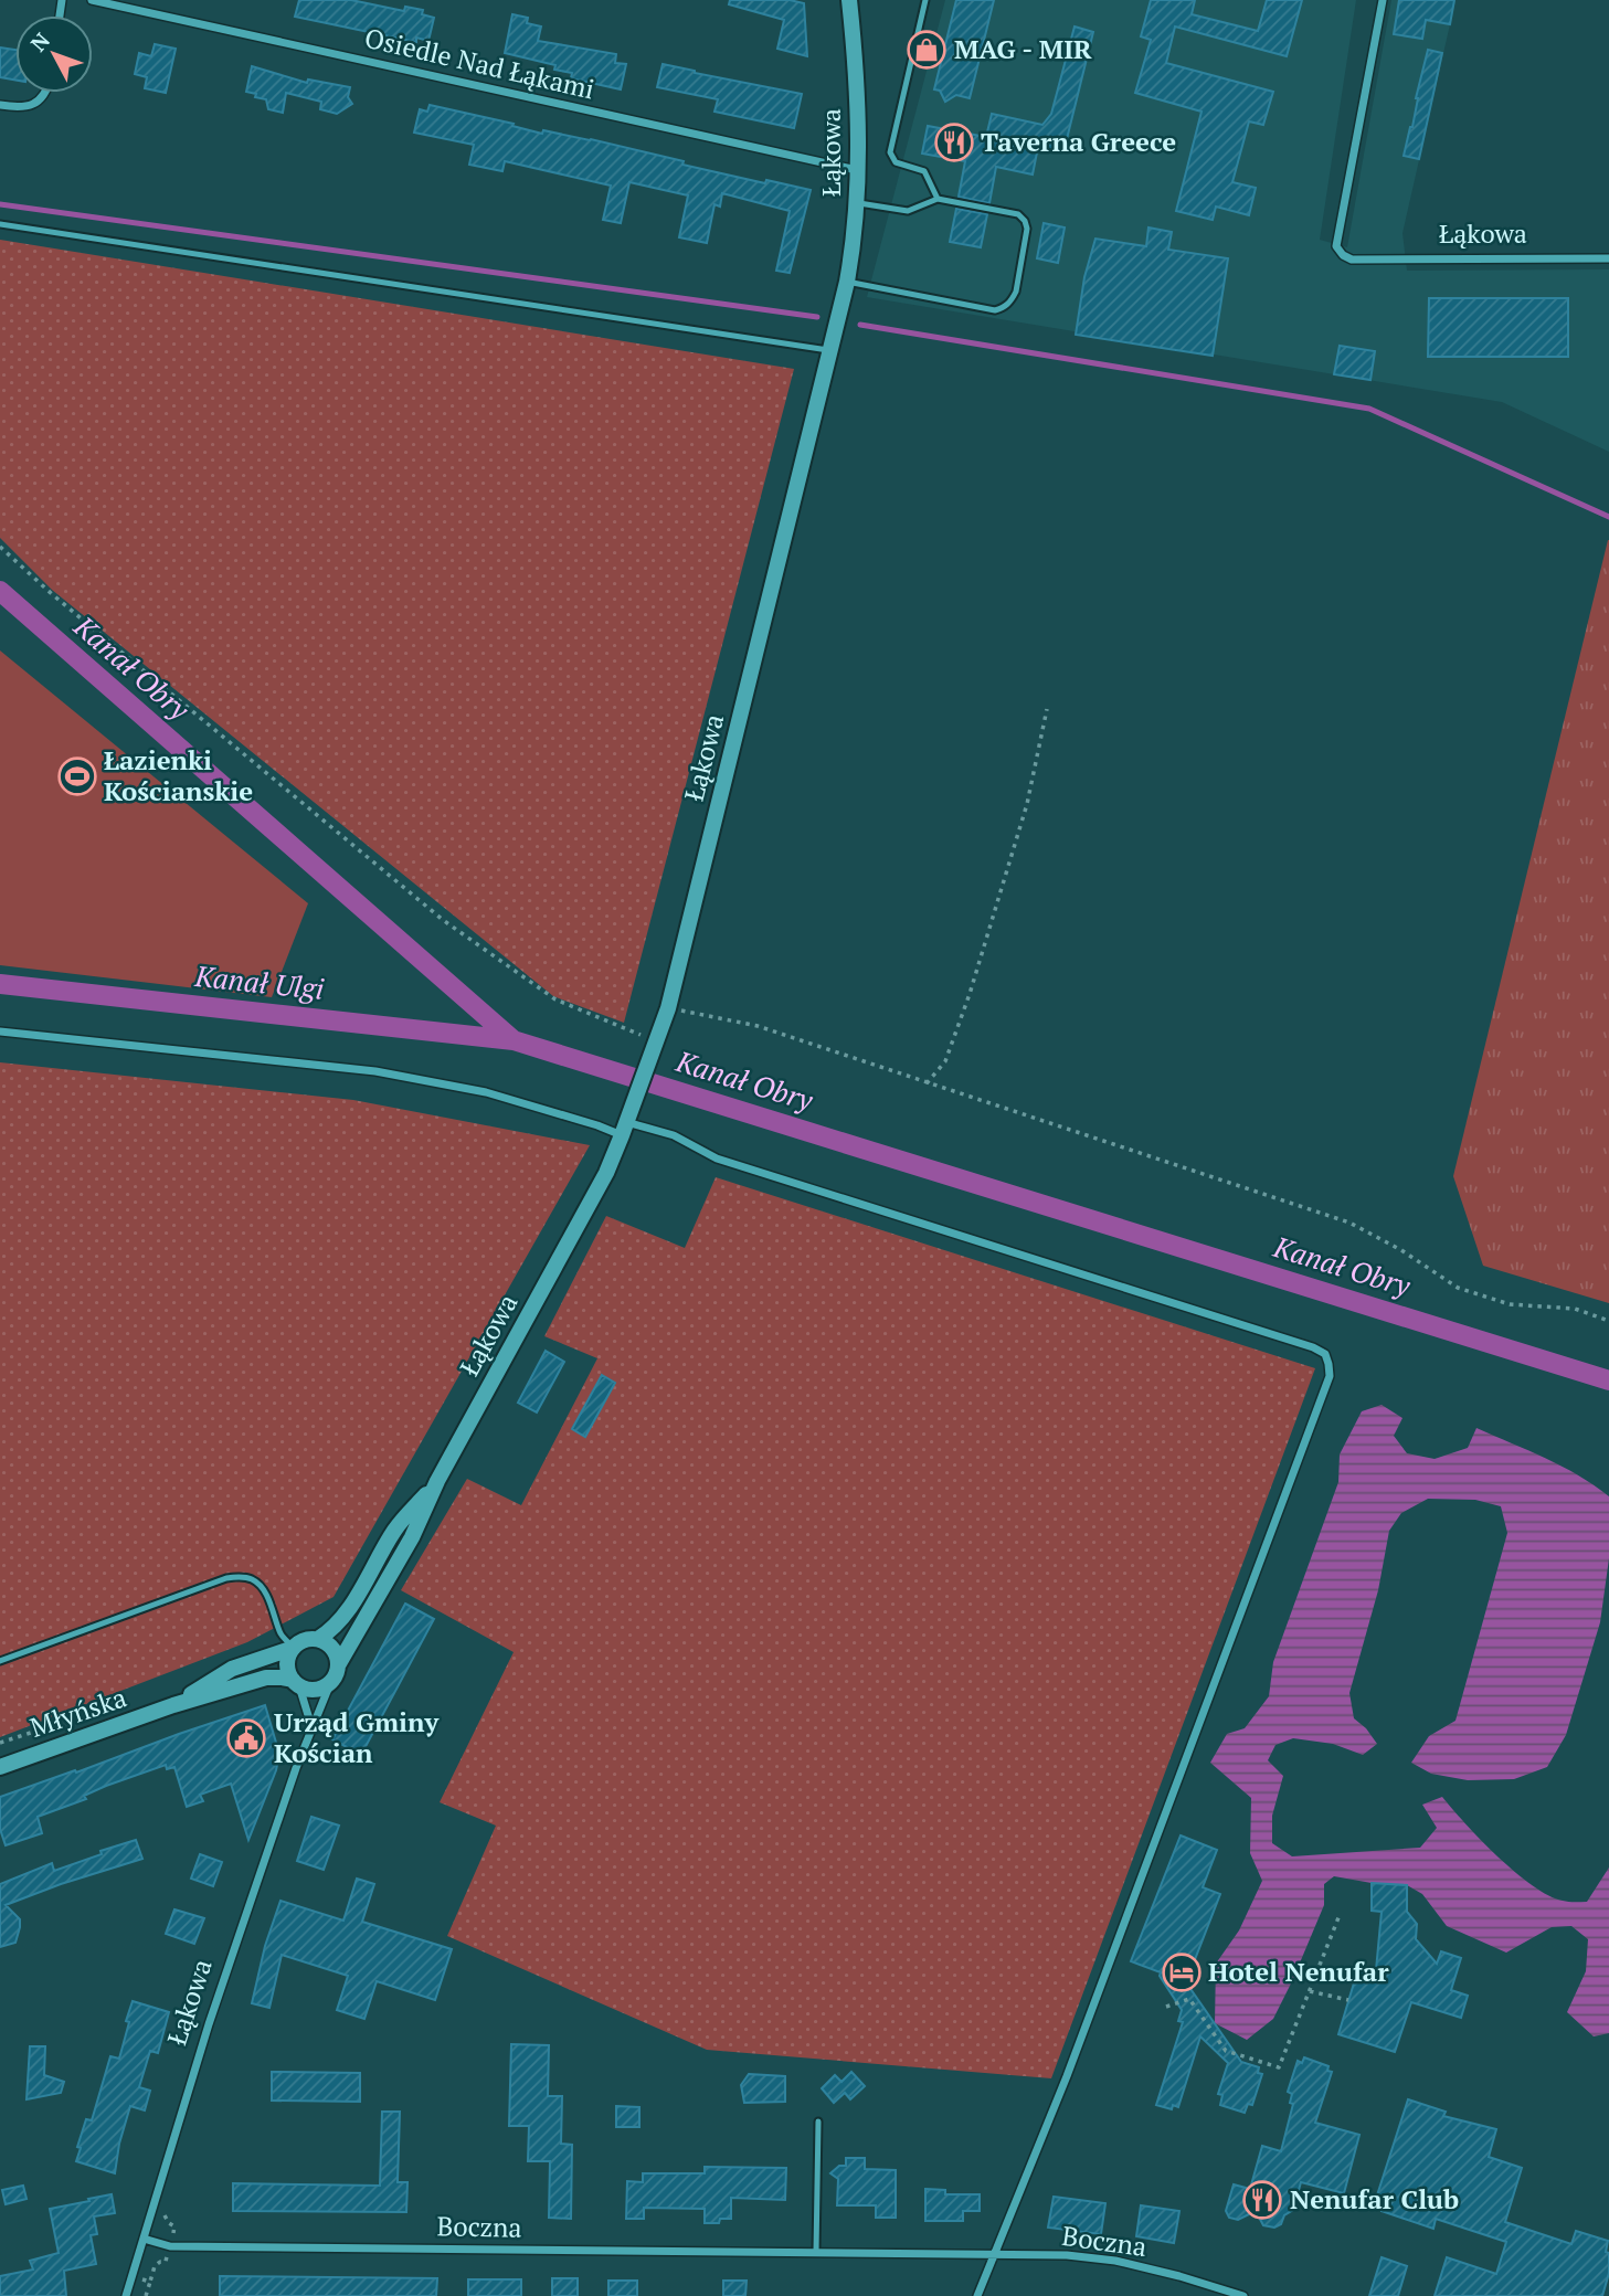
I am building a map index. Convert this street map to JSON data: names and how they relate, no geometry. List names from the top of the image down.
{
  "streets": {
    "street": [
      "Osiedle Nad Łąkami",
      "Łąkowa",
      "Młyńska",
      "Boczna"
    ]
  },
  "crossings": [
    ["Osiedle Nad Łąkami", "Łąkowa"],
    ["Łąkowa", "Młyńska"],
    ["Łąkowa", "Boczna"]
  ],
  "water": ["Kanał Obry", "Kanał Ulgi"],
  "places": {
    "shop": ["MAG - MIR"],
    "restaurant": ["Taverna Greece", "Nenufar Club"],
    "sports": ["Łazienki Kościanskie"],
    "public building": ["Urząd Gminy Kościan"],
    "hotel": ["Hotel Nenufar"]
  },
  "north": "top left"
}
